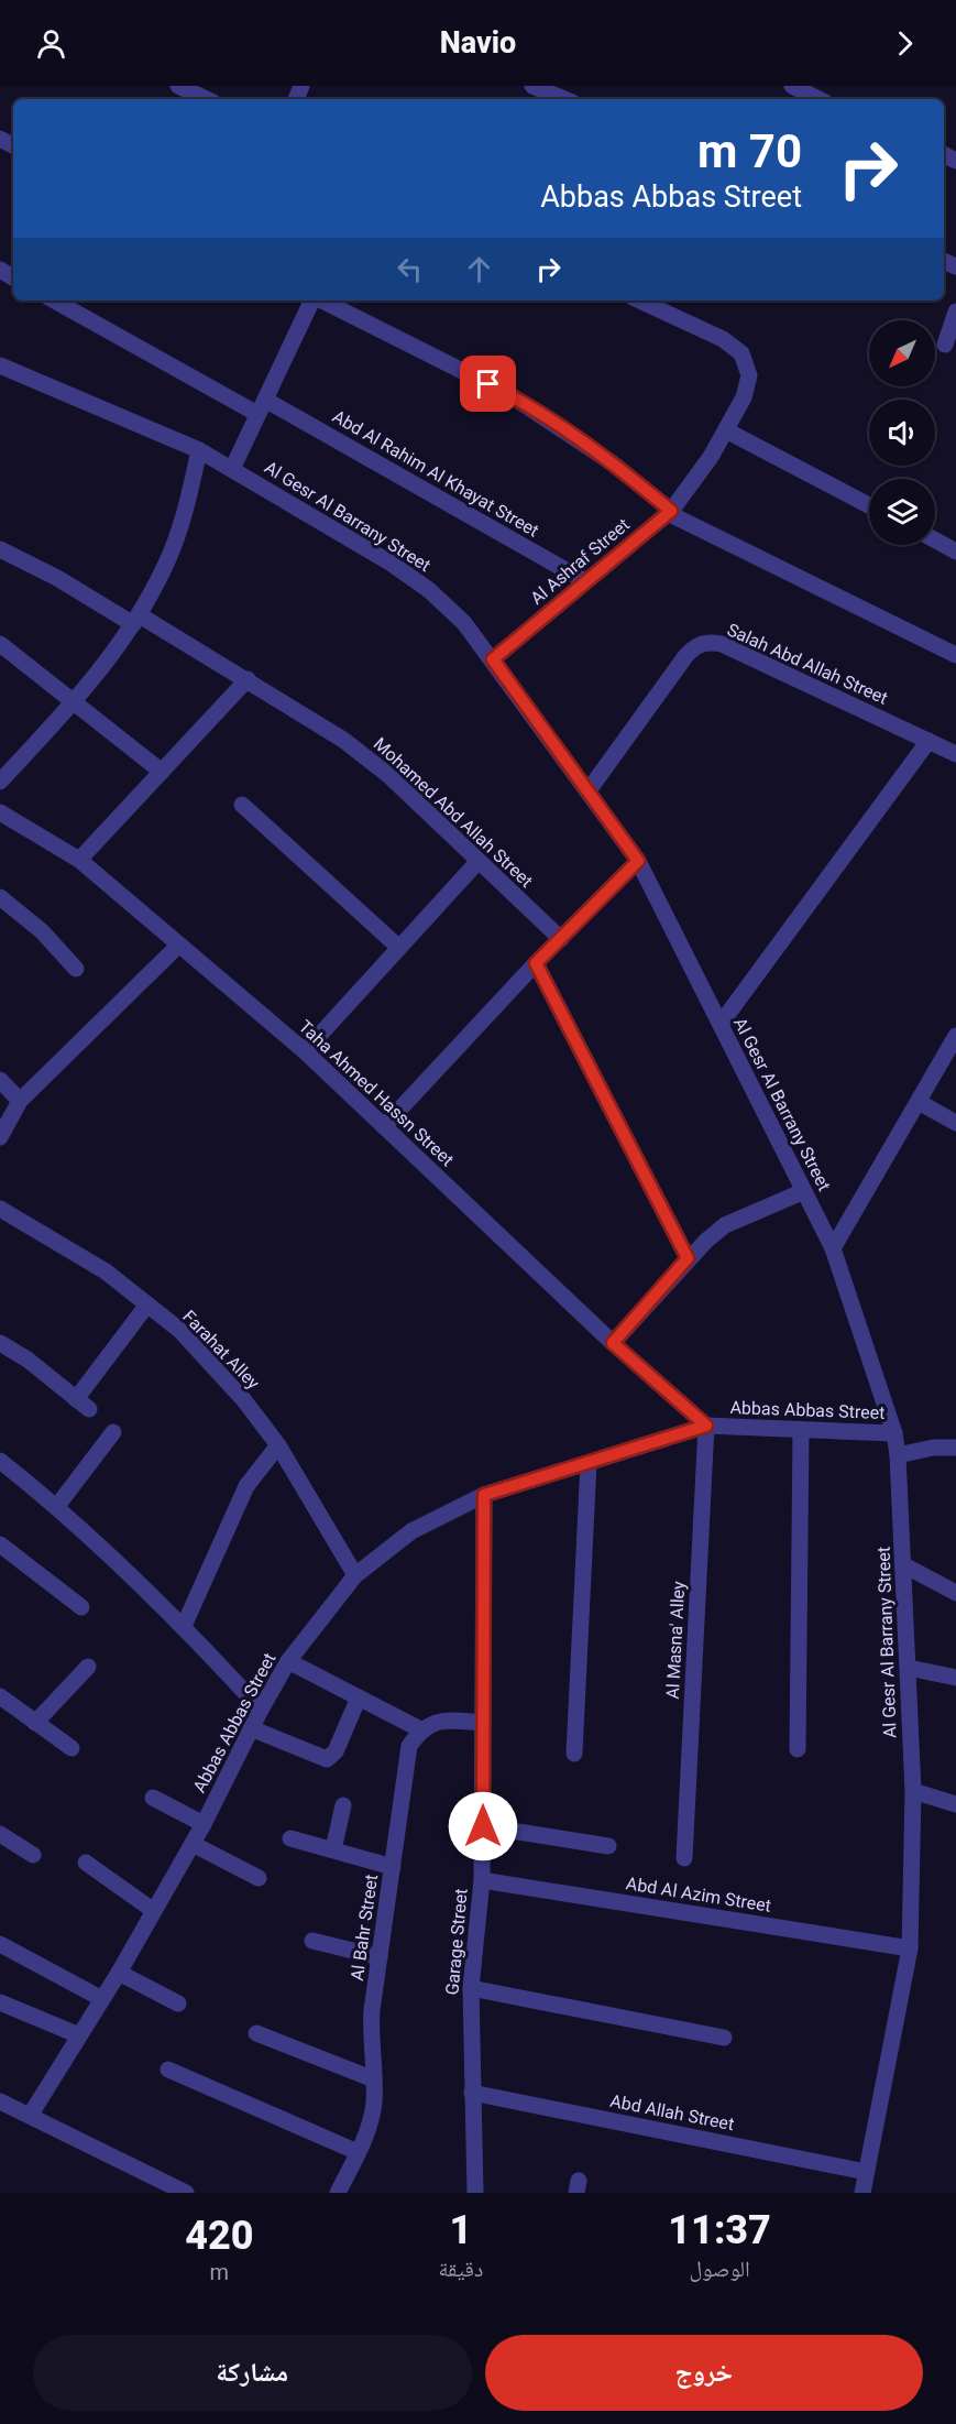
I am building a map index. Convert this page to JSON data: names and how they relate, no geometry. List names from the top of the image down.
{
  "streets": {
    "street": [
      "Abd Al Rahim Al Khayat Street",
      "Al Gesr Al Barrany Street",
      "Al Ashraf Street",
      "Salah Abd Allah Street",
      "Mohamed Abd Allah Street",
      "Taha Ahmed Hassn Street",
      "Farahat Alley",
      "Abbas Abbas Street",
      "Al Masna' Alley",
      "Abd Al Azim Street",
      "Al Bahr Street",
      "Garage Street",
      "Abd Allah Street"
    ]
  },
  "crossings": [
    ["Abd Al Rahim Al Khayat Street", "Al Ashraf Street"],
    ["Al Gesr Al Barrany Street", "Al Ashraf Street"],
    ["Al Gesr Al Barrany Street", "Salah Abd Allah Street"],
    ["Al Gesr Al Barrany Street", "Abbas Abbas Street"],
    ["Al Gesr Al Barrany Street", "Abd Al Azim Street"],
    ["Al Gesr Al Barrany Street", "Abd Allah Street"],
    ["Taha Ahmed Hassn Street", "Abbas Abbas Street"],
    ["Taha Ahmed Hassn Street", "Al Masna' Alley"],
    ["Farahat Alley", "Abbas Abbas Street"],
    ["Abbas Abbas Street", "Al Masna' Alley"],
    ["Abbas Abbas Street", "Garage Street"],
    ["Abd Al Azim Street", "Garage Street"],
    ["Garage Street", "Abd Allah Street"]
  ],
  "north": "bottom left",
  "page": {
    "header": "Navio",
    "turn": ["70 m", "Abbas Abbas Street"],
    "eta": [
      "11:37",
      "الوصول",
      "1",
      "دقيقة",
      "420",
      "m"
    ],
    "buttons": ["خروج", "مشاركة"]
  }
}
